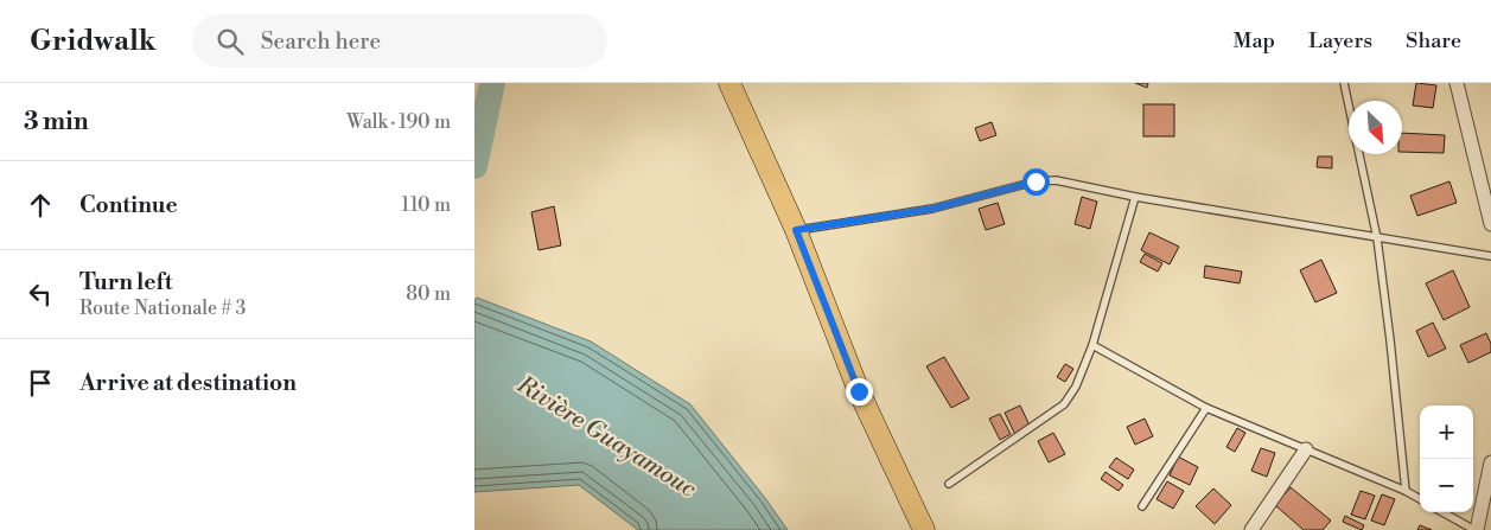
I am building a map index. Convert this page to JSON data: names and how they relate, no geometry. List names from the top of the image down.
{
  "water": ["Rivière Guayamouc"],
  "north": "bottom right",
  "page": {
    "header": "Gridwalk",
    "search": "Search here",
    "nav": ["Map", "Layers", "Share"],
    "heading": ["3 min", "Walk · 190 m"],
    "list": [
      ["Continue", "110 m"],
      ["Turn left", "Route Nationale # 3", "80 m"],
      "Arrive at destination"
    ],
    "map_buttons": ["+", "−"]
  }
}
